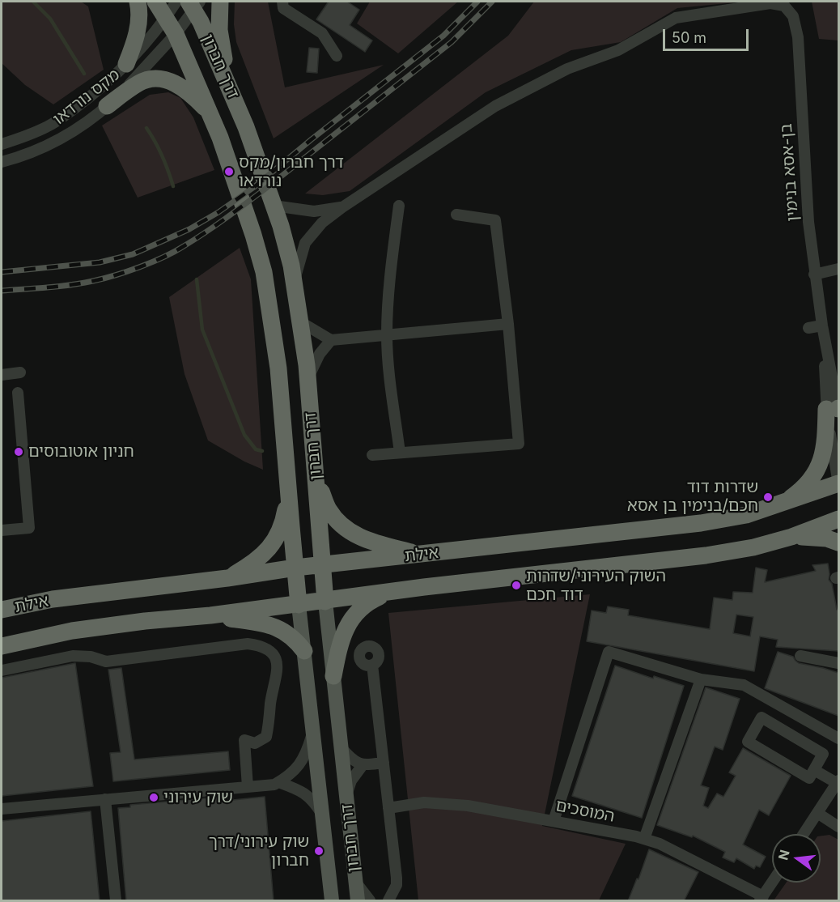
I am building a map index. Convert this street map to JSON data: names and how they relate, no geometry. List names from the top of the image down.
{
  "streets": {
    "highway": ["דרך חברון", "אילת"],
    "street": ["מקס נורדאו", "בן-אסא בנימין", "המוסכים"]
  },
  "crossings": [
    ["דרך חברון", "מקס נורדאו"],
    ["דרך חברון", "אילת"],
    ["בן-אסא בנימין", "אילת"]
  ],
  "places": [
    "דרך חברון/מקס נורדאו",
    "חניון אוטובוסים",
    "שדרות דוד חכם/בנימין בן אסא",
    "השוק העירוני/שדרות דוד חכם",
    "שוק עירוני",
    "שוק עירוני/דרך חברון"
  ],
  "scale_bar": "50 m",
  "north": "left"
}
